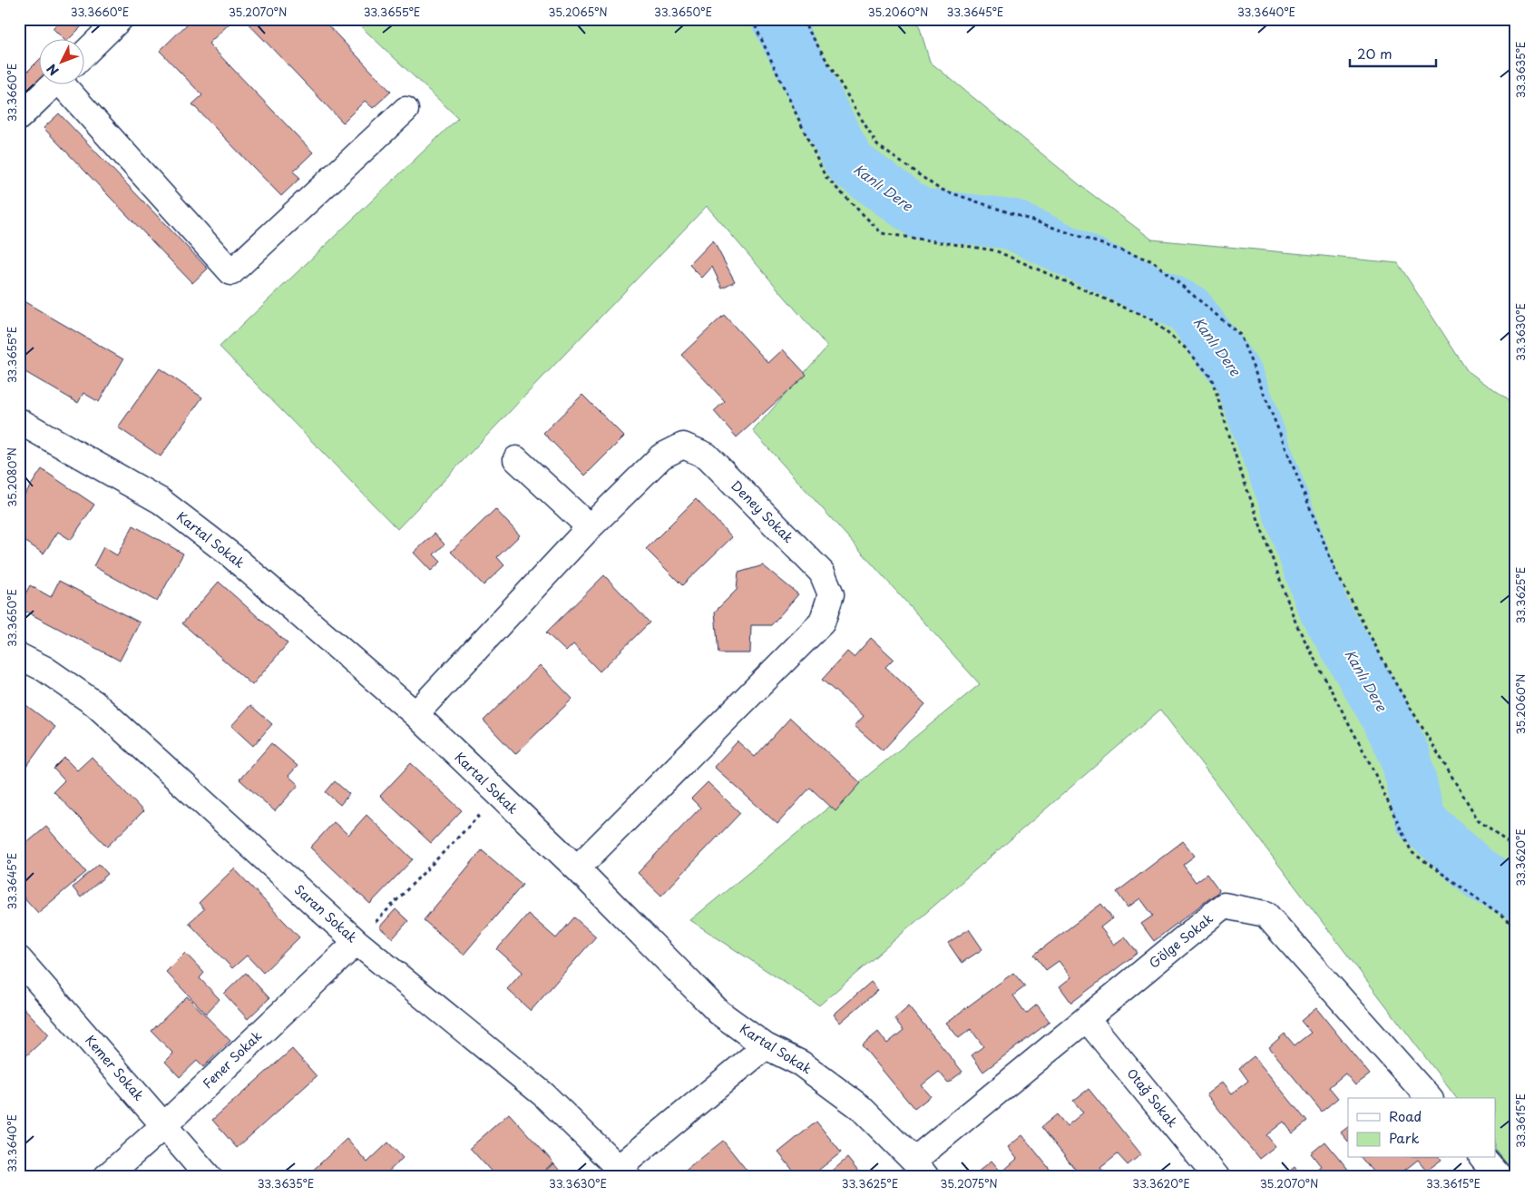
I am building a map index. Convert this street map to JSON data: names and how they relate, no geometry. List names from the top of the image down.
{
  "streets": {
    "street": [
      "Deney Sokak",
      "Kartal Sokak",
      "Saran Sokak",
      "Gölge Sokak",
      "Fener Sokak",
      "Kemer Sokak",
      "Otağ Sokak"
    ]
  },
  "crossings": [
    ["Deney Sokak", "Kartal Sokak"],
    ["Kartal Sokak", "Gölge Sokak"],
    ["Saran Sokak", "Fener Sokak"],
    ["Gölge Sokak", "Otağ Sokak"],
    ["Fener Sokak", "Kemer Sokak"]
  ],
  "water": ["Kanlı Dere"],
  "legend": ["Road", "Park"],
  "scale_bar": "20 m",
  "north": "bottom left",
  "coordinates": [
    "33.3660°E",
    "35.2070°N",
    "33.3655°E",
    "35.2065°N",
    "33.3650°E",
    "35.2060°N",
    "33.3645°E",
    "33.3640°E",
    "33.3635°E",
    "33.3630°E",
    "35.2080°N",
    "33.3625°E",
    "33.3620°E",
    "33.3615°E",
    "35.2075°N"
  ]
}
